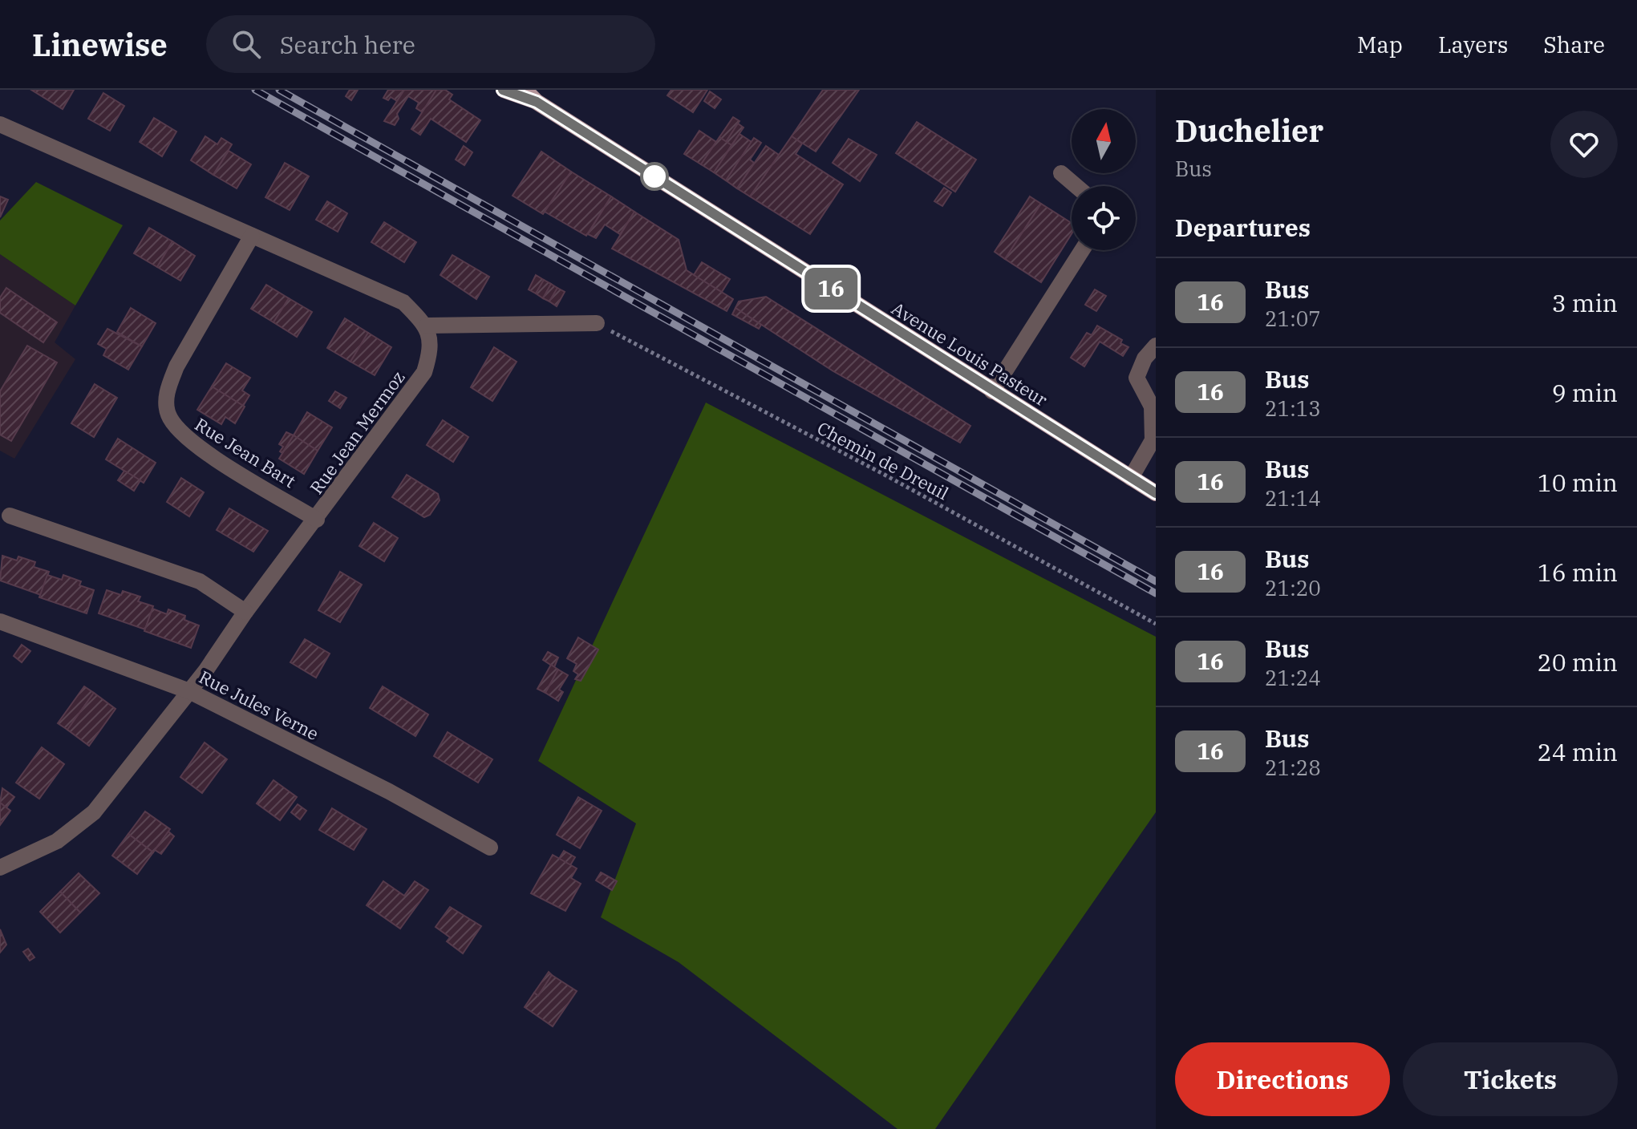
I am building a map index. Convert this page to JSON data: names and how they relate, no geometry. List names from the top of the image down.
{
  "streets": {
    "main road": ["Avenue Louis Pasteur"],
    "street": ["Rue Jean Mermoz", "Rue Jean Bart", "Rue Jules Verne"],
    "path": ["Chemin de Dreuil"]
  },
  "crossings": [
    ["Rue Jean Mermoz", "Rue Jean Bart"],
    ["Rue Jean Mermoz", "Rue Jules Verne"]
  ],
  "lines": ["bus line 16"],
  "north": "top",
  "page": {
    "header": "Linewise",
    "search": "Search here",
    "nav": ["Map", "Layers", "Share"],
    "on_map": "16",
    "heading": [
      ["Duchelier", "Bus"],
      "Departures"
    ],
    "list": [
      {
        "mark": "16",
        "name": "Bus",
        "note": "21:07",
        "value": "3 min"
      },
      {
        "mark": "16",
        "name": "Bus",
        "note": "21:13",
        "value": "9 min"
      },
      {
        "mark": "16",
        "name": "Bus",
        "note": "21:14",
        "value": "10 min"
      },
      {
        "mark": "16",
        "name": "Bus",
        "note": "21:20",
        "value": "16 min"
      },
      {
        "mark": "16",
        "name": "Bus",
        "note": "21:24",
        "value": "20 min"
      },
      {
        "mark": "16",
        "name": "Bus",
        "note": "21:28",
        "value": "24 min"
      }
    ],
    "buttons": ["Directions", "Tickets"]
  }
}
